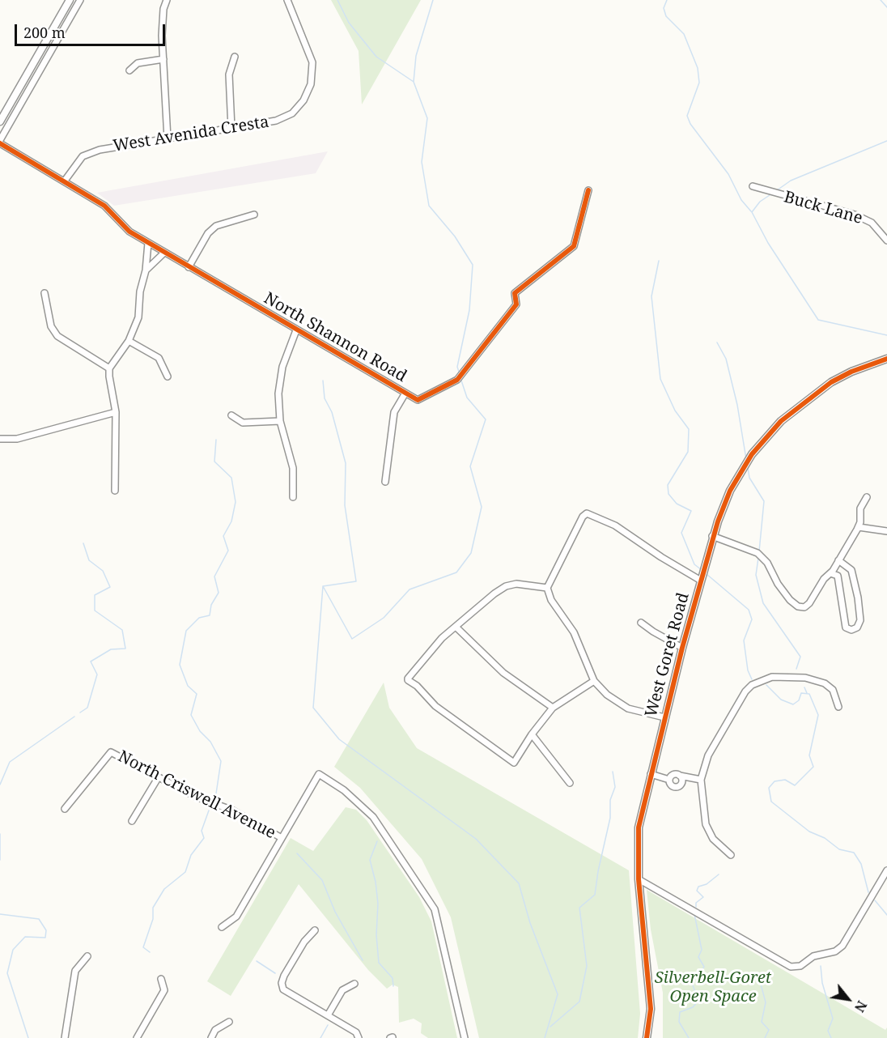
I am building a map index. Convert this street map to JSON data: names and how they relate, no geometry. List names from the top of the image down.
{
  "streets": {
    "street": [
      "West Avenida Cresta",
      "Buck Lane",
      "North Shannon Road",
      "West Goret Road",
      "North Criswell Avenue"
    ]
  },
  "crossings": [
    ["West Avenida Cresta", "North Shannon Road"]
  ],
  "parks": ["Silverbell-Goret Open Space"],
  "scale_bar": "200 m",
  "north": "bottom right"
}
